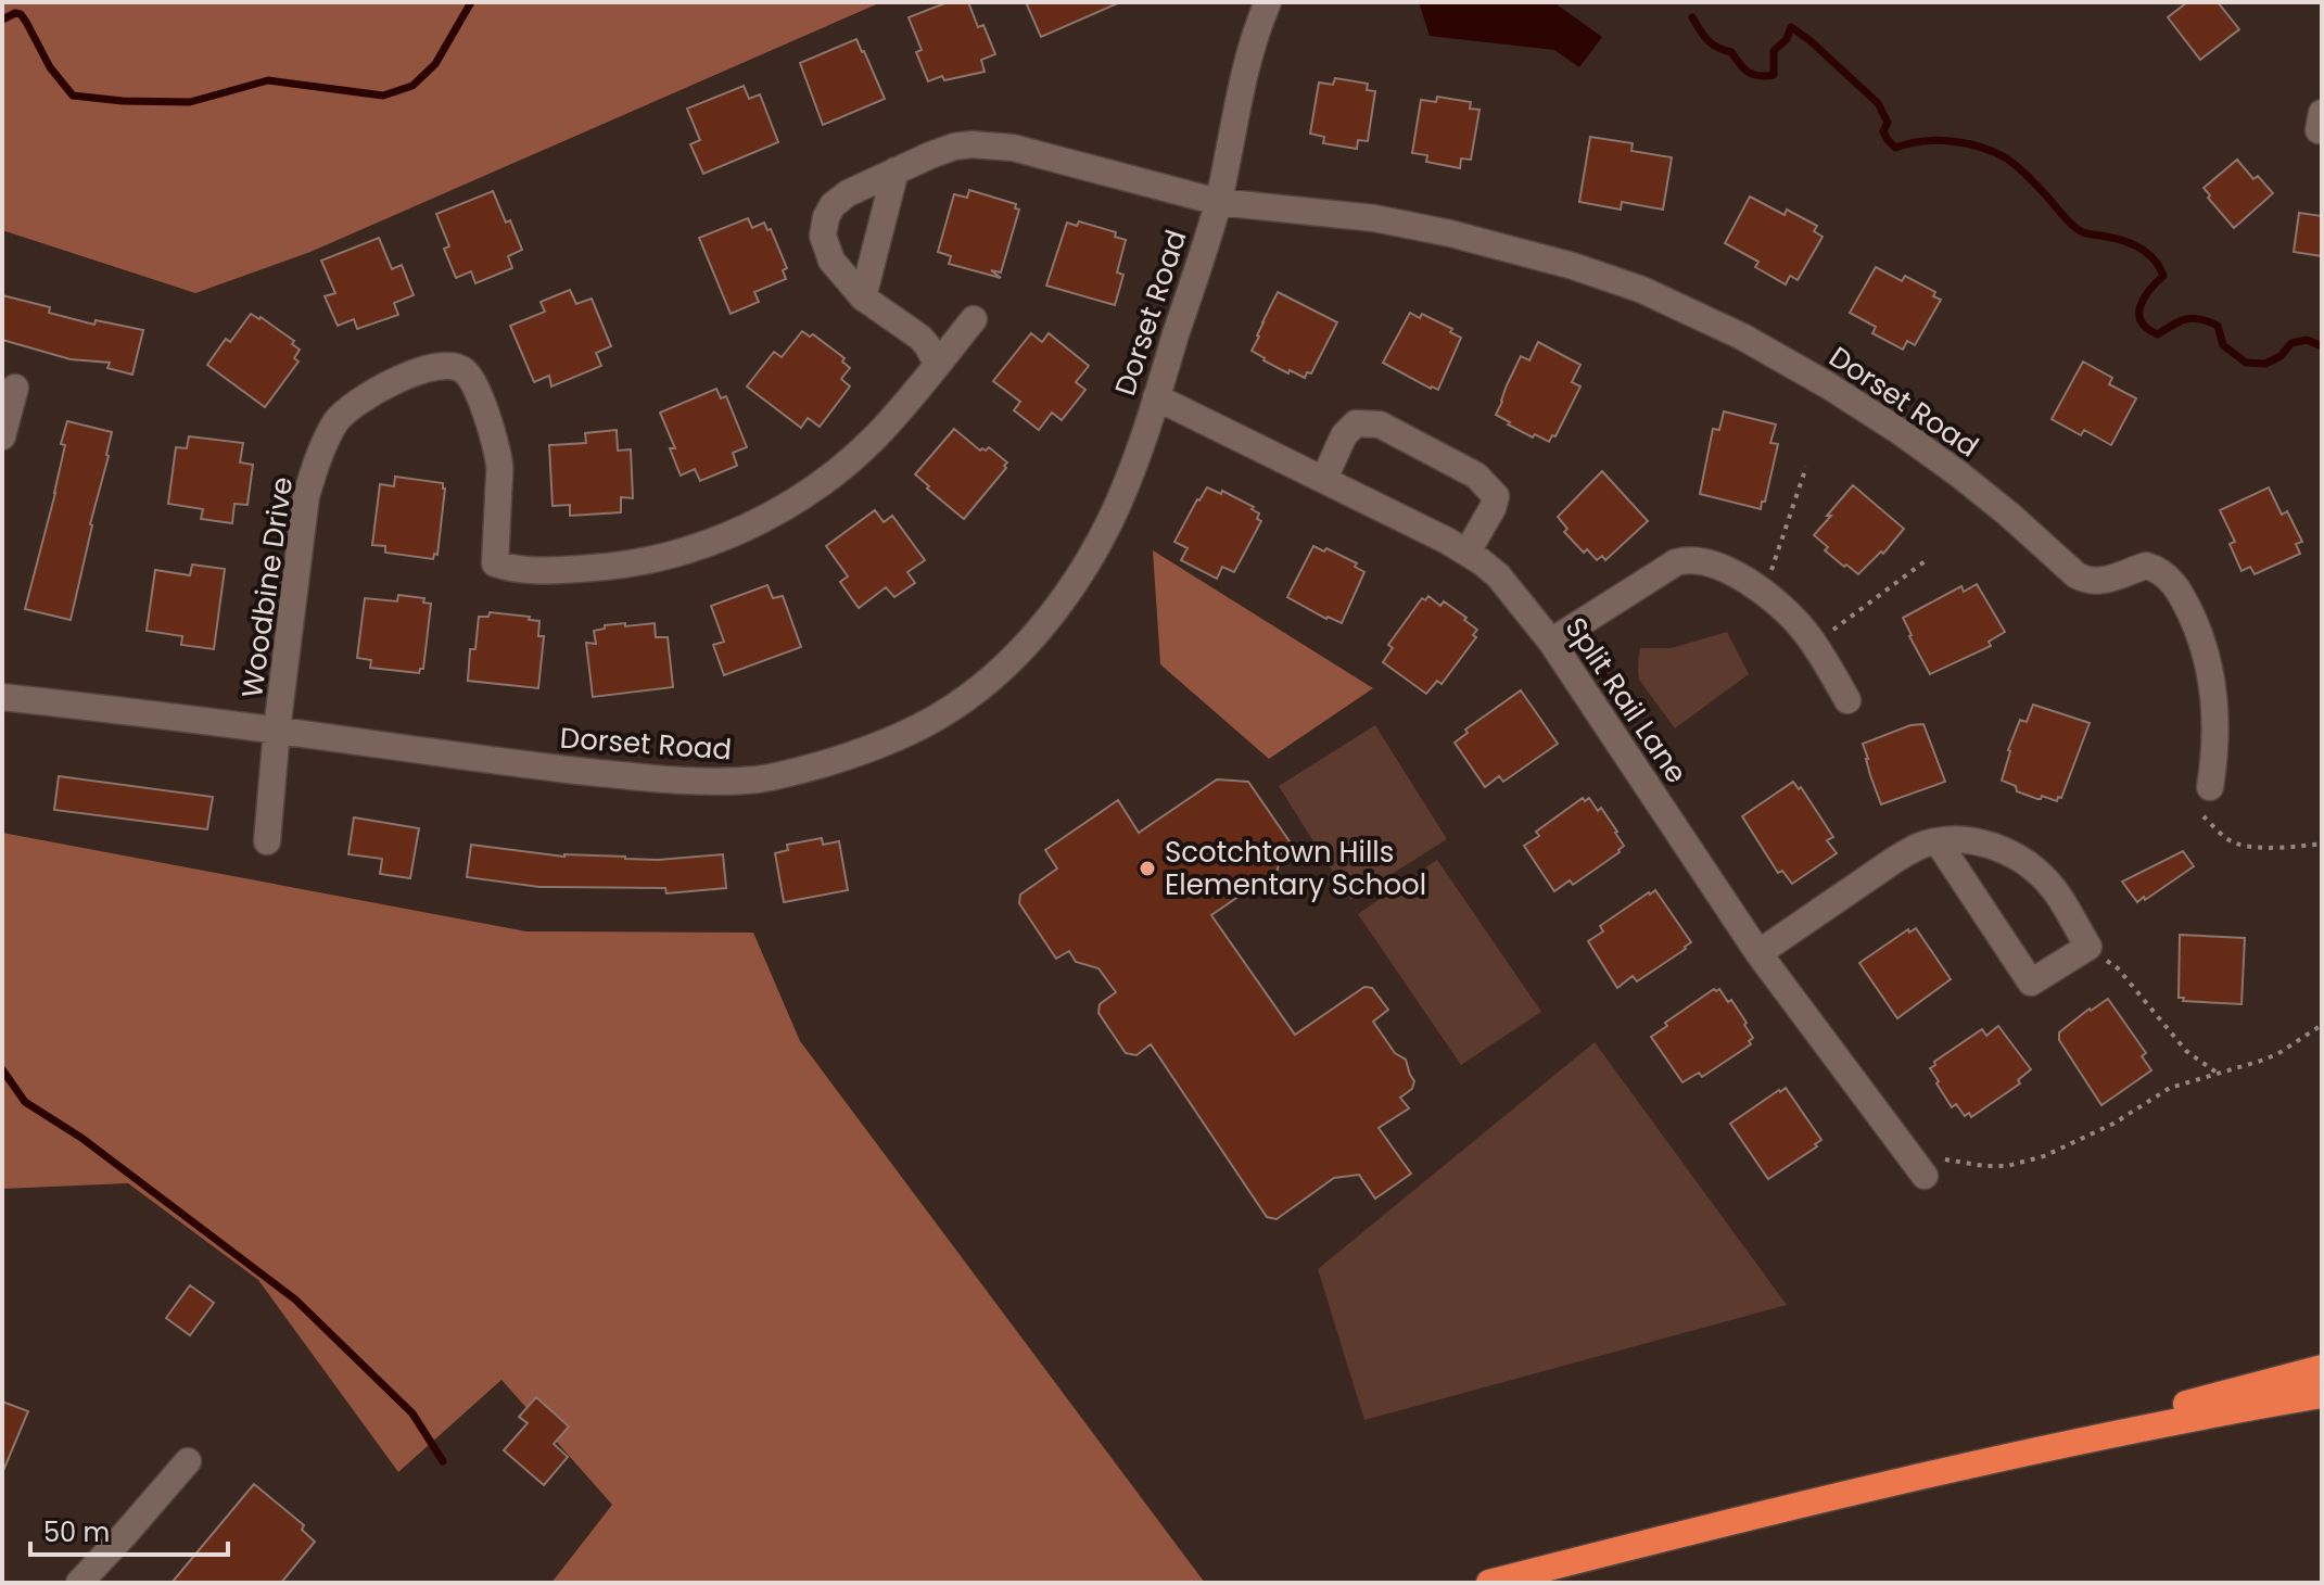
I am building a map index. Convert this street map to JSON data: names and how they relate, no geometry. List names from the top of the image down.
{
  "streets": {
    "street": ["Dorset Road", "Woodbine Drive", "Split Rail Lane"]
  },
  "crossings": [
    ["Dorset Road", "Woodbine Drive"],
    ["Dorset Road", "Split Rail Lane"]
  ],
  "places": ["Scotchtown Hills Elementary School"],
  "scale_bar": "50 m"
}
